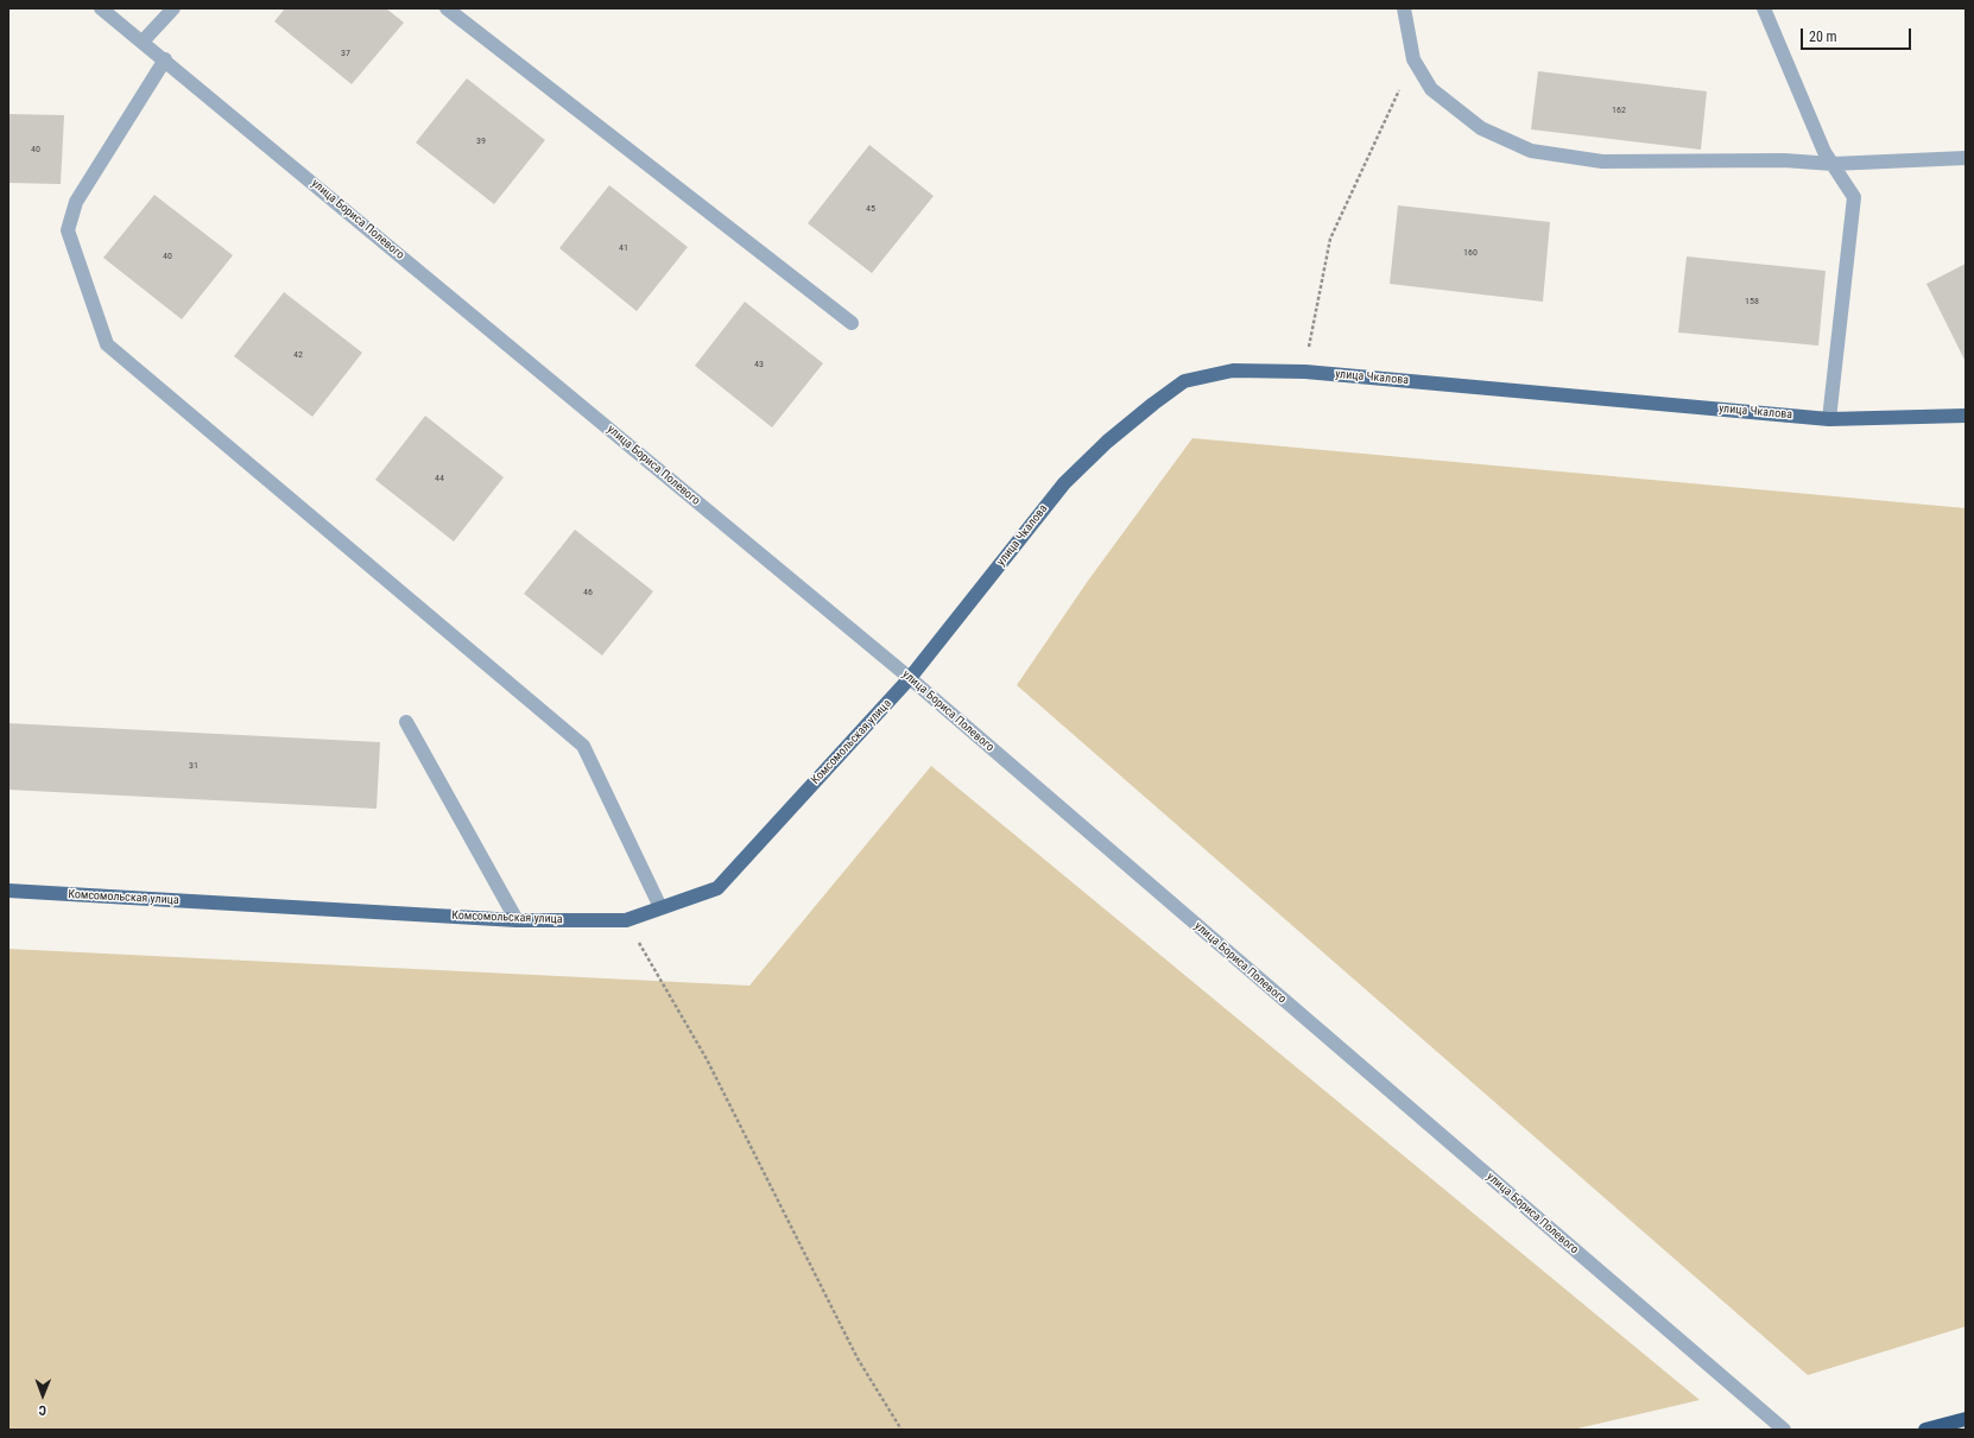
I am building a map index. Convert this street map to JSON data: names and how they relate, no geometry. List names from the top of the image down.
{
  "streets": {
    "main road": ["улица Чкалова", "Комсомольская улица"],
    "street": ["улица Бориса Полевого"]
  },
  "crossings": [
    ["улица Бориса Полевого", "улица Чкалова"],
    ["улица Бориса Полевого", "Комсомольская улица"],
    ["улица Чкалова", "Комсомольская улица"]
  ],
  "house_numbers": [
    "37",
    "162",
    "39",
    "40",
    "45",
    "41",
    "160",
    "40",
    "158",
    "42",
    "43",
    "44",
    "46",
    "31"
  ],
  "scale_bar": "20 m",
  "north": "bottom"
}
